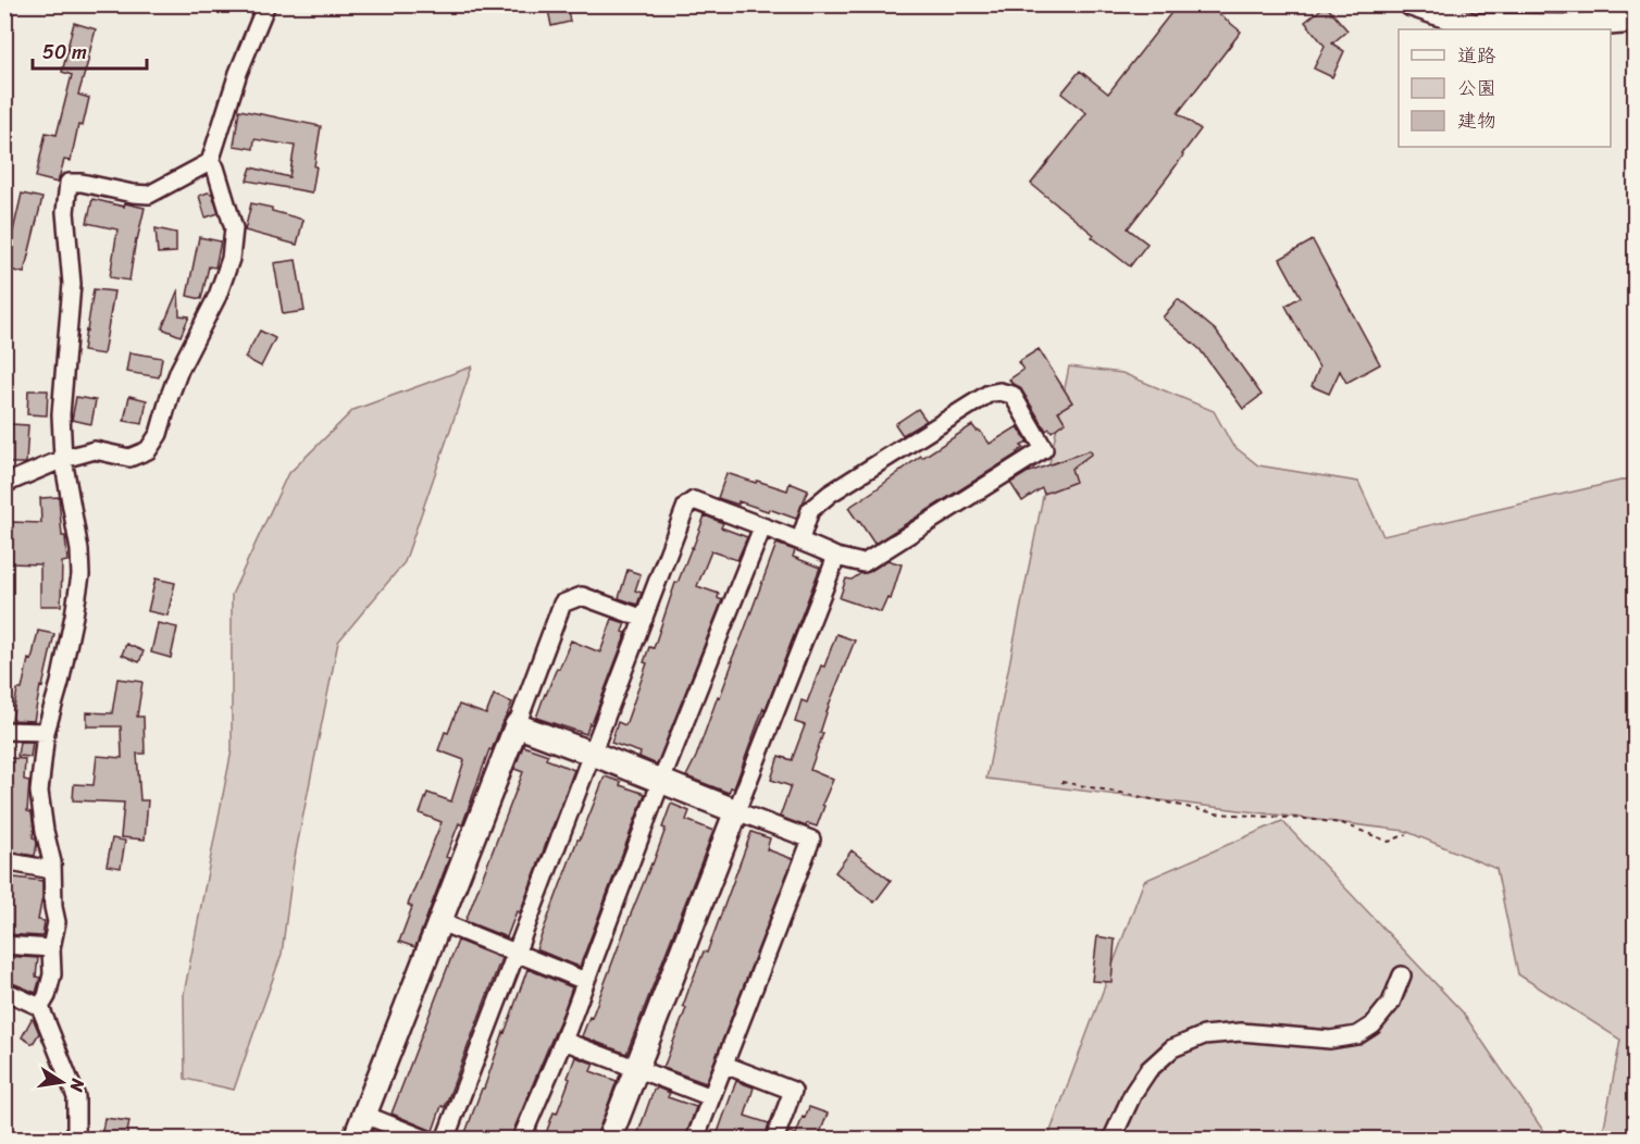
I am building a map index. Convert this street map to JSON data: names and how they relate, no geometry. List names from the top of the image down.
{
  "legend": ["道路", "公園", "建物"],
  "scale_bar": "50 m",
  "north": "right"
}
